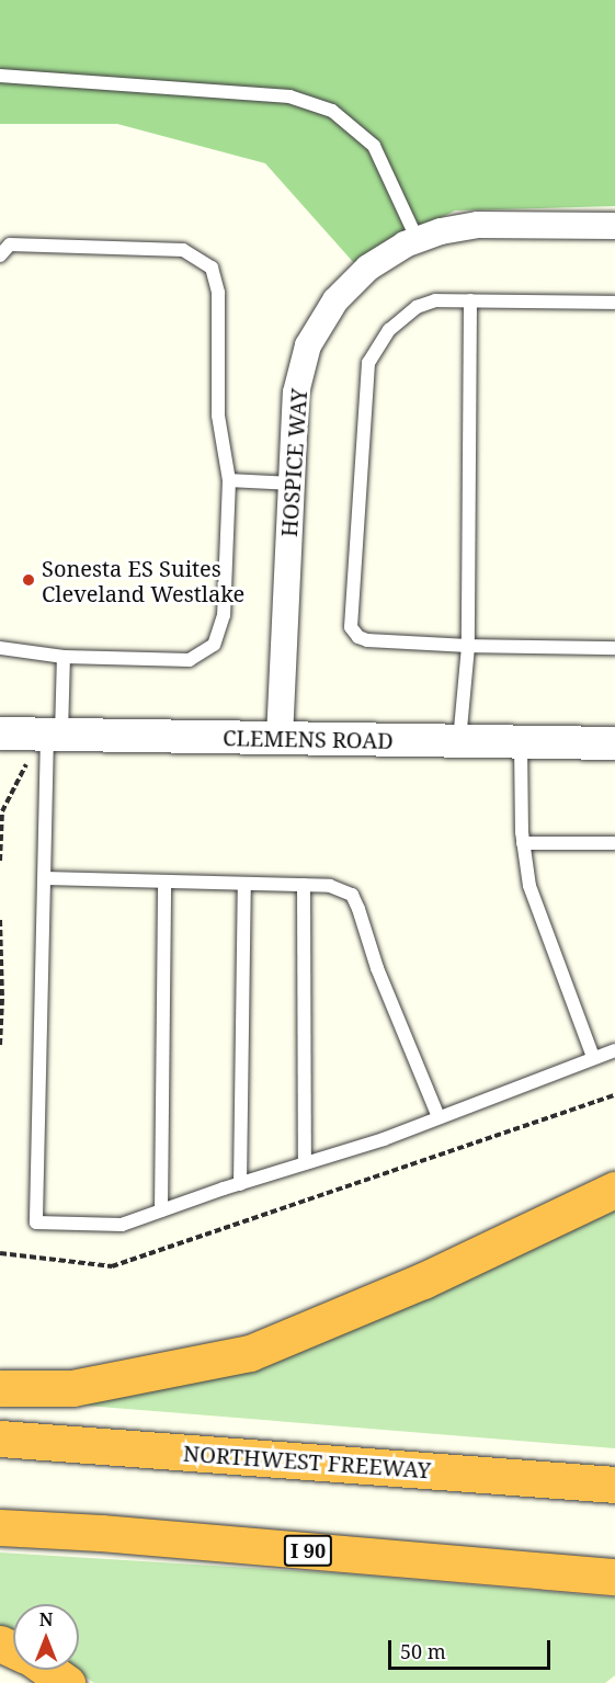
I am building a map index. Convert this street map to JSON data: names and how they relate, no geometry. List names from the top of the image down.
{
  "streets": {
    "highway": ["NORTHWEST FREEWAY", "I 90"],
    "street": ["HOSPICE WAY", "CLEMENS ROAD"]
  },
  "crossings": [
    ["HOSPICE WAY", "CLEMENS ROAD"]
  ],
  "places": ["Sonesta ES Suites Cleveland Westlake"],
  "scale_bar": "50 m",
  "north": "top"
}
